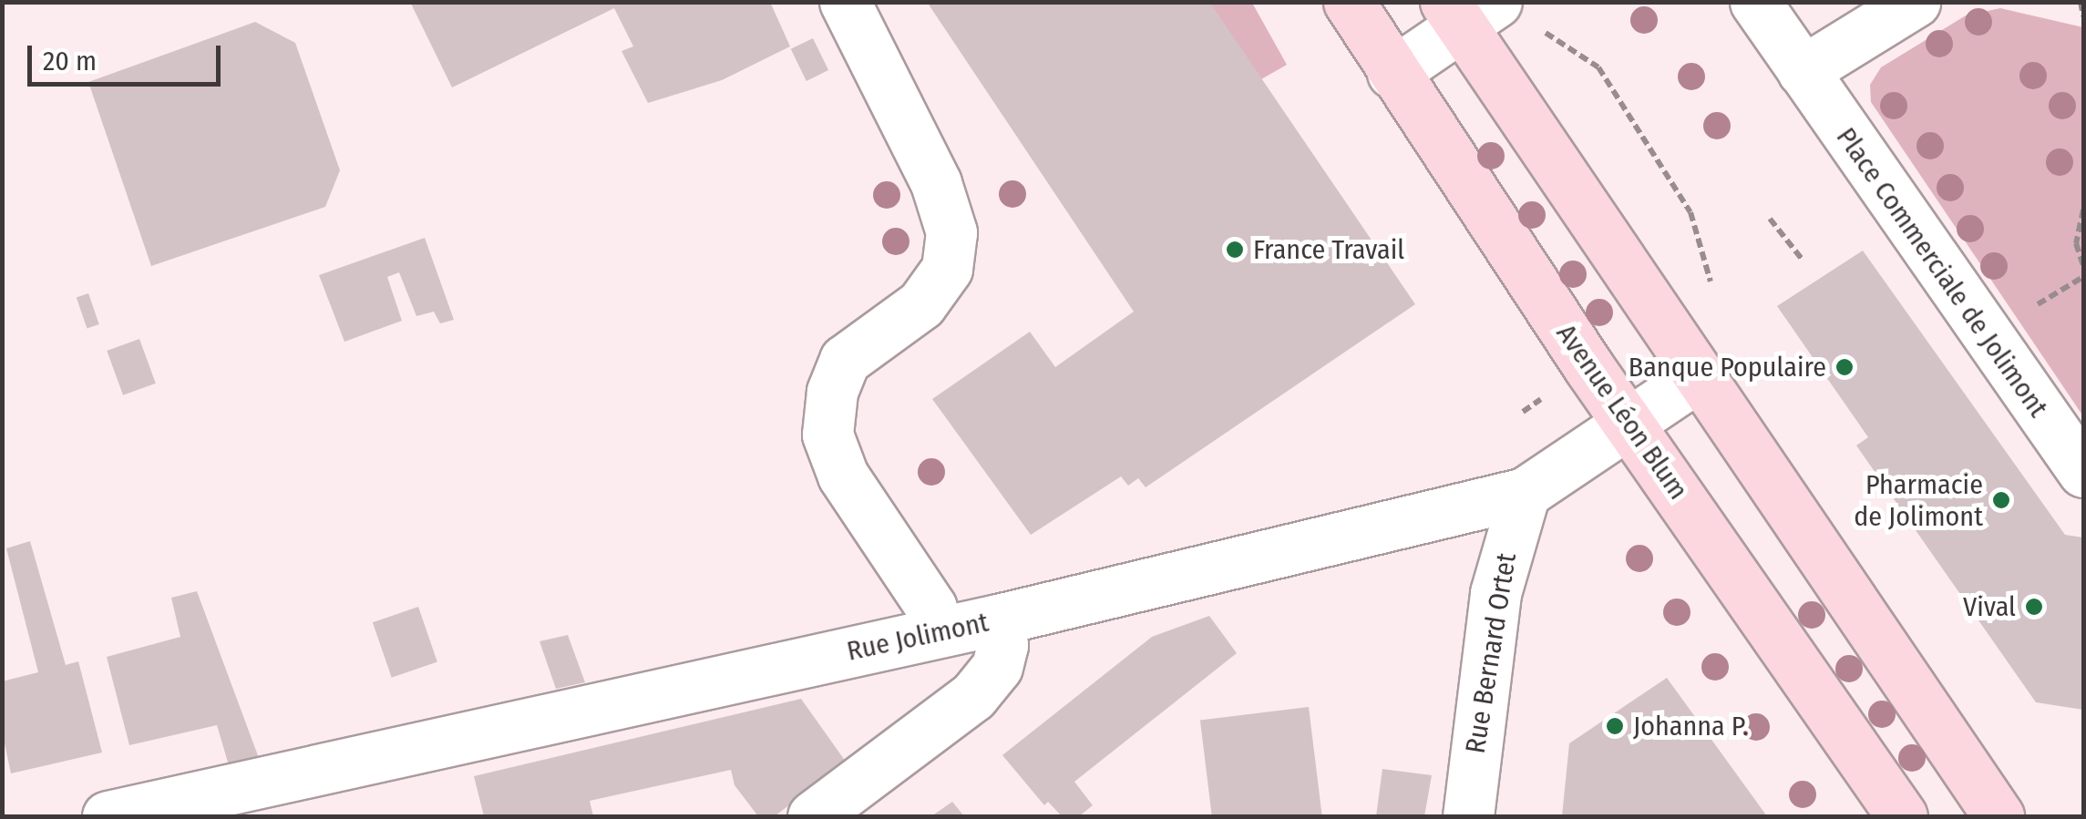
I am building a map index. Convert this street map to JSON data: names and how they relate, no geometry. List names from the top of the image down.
{
  "streets": {
    "main road": ["Avenue Léon Blum"],
    "street": ["Place Commerciale de Jolimont", "Rue Jolimont", "Rue Bernard Ortet"]
  },
  "crossings": [
    ["Avenue Léon Blum", "Rue Jolimont"],
    ["Rue Jolimont", "Rue Bernard Ortet"]
  ],
  "places": [
    "France Travail",
    "Banque Populaire",
    "Pharmacie de Jolimont",
    "Vival",
    "Johanna P."
  ],
  "scale_bar": "20 m"
}
